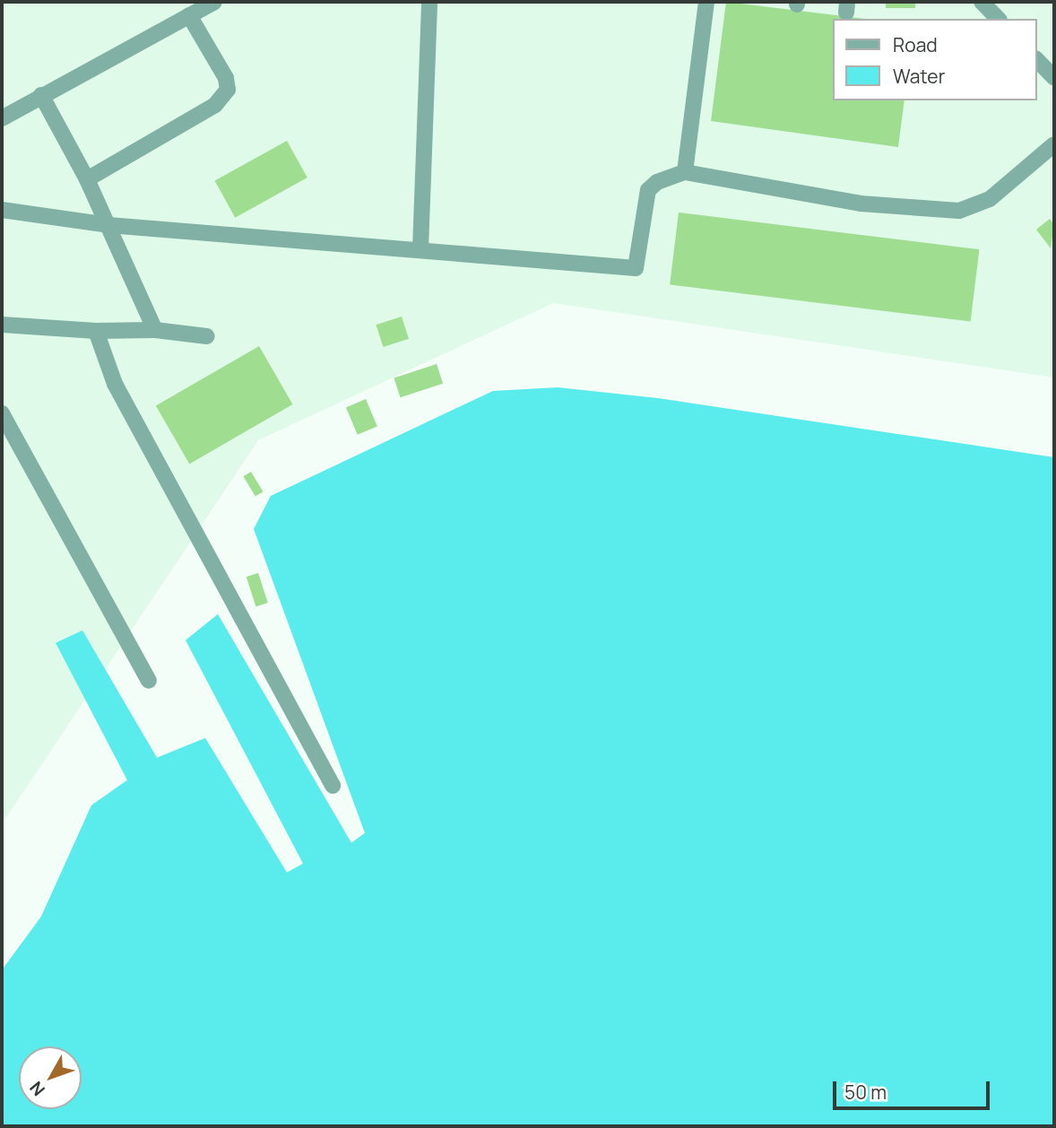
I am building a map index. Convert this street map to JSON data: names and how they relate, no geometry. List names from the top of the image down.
{
  "legend": ["Road", "Water"],
  "scale_bar": "50 m",
  "north": "bottom left"
}
